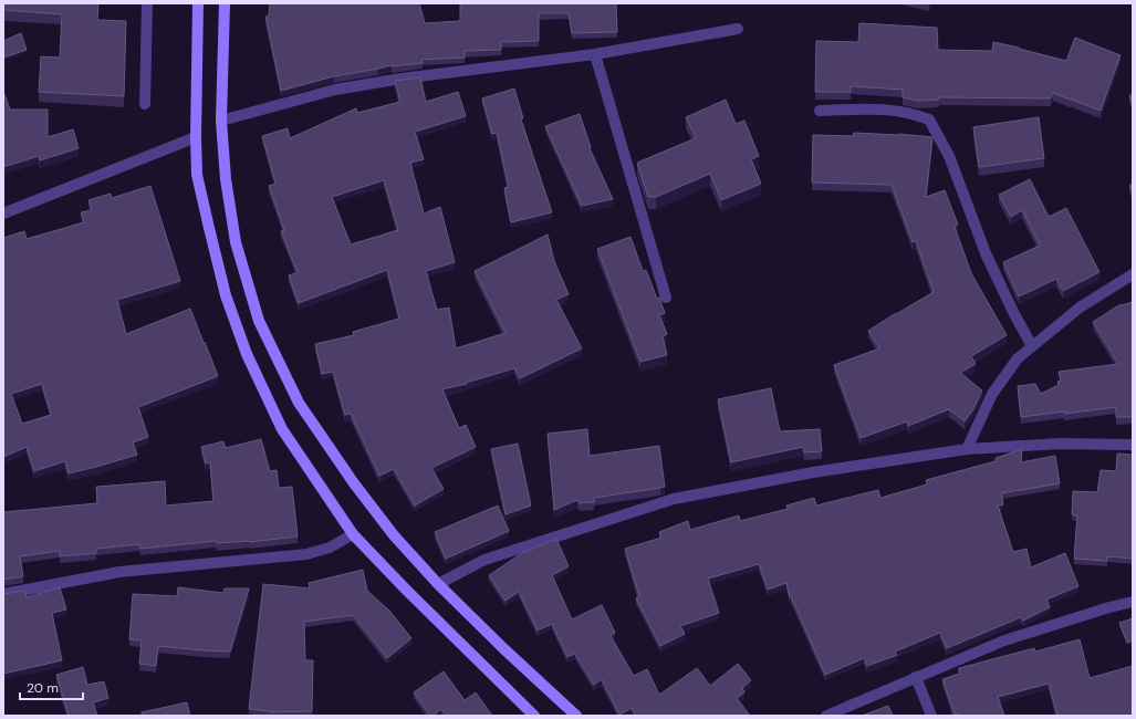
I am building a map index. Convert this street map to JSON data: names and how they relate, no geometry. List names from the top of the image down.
{
  "scale_bar": "20 m"
}
